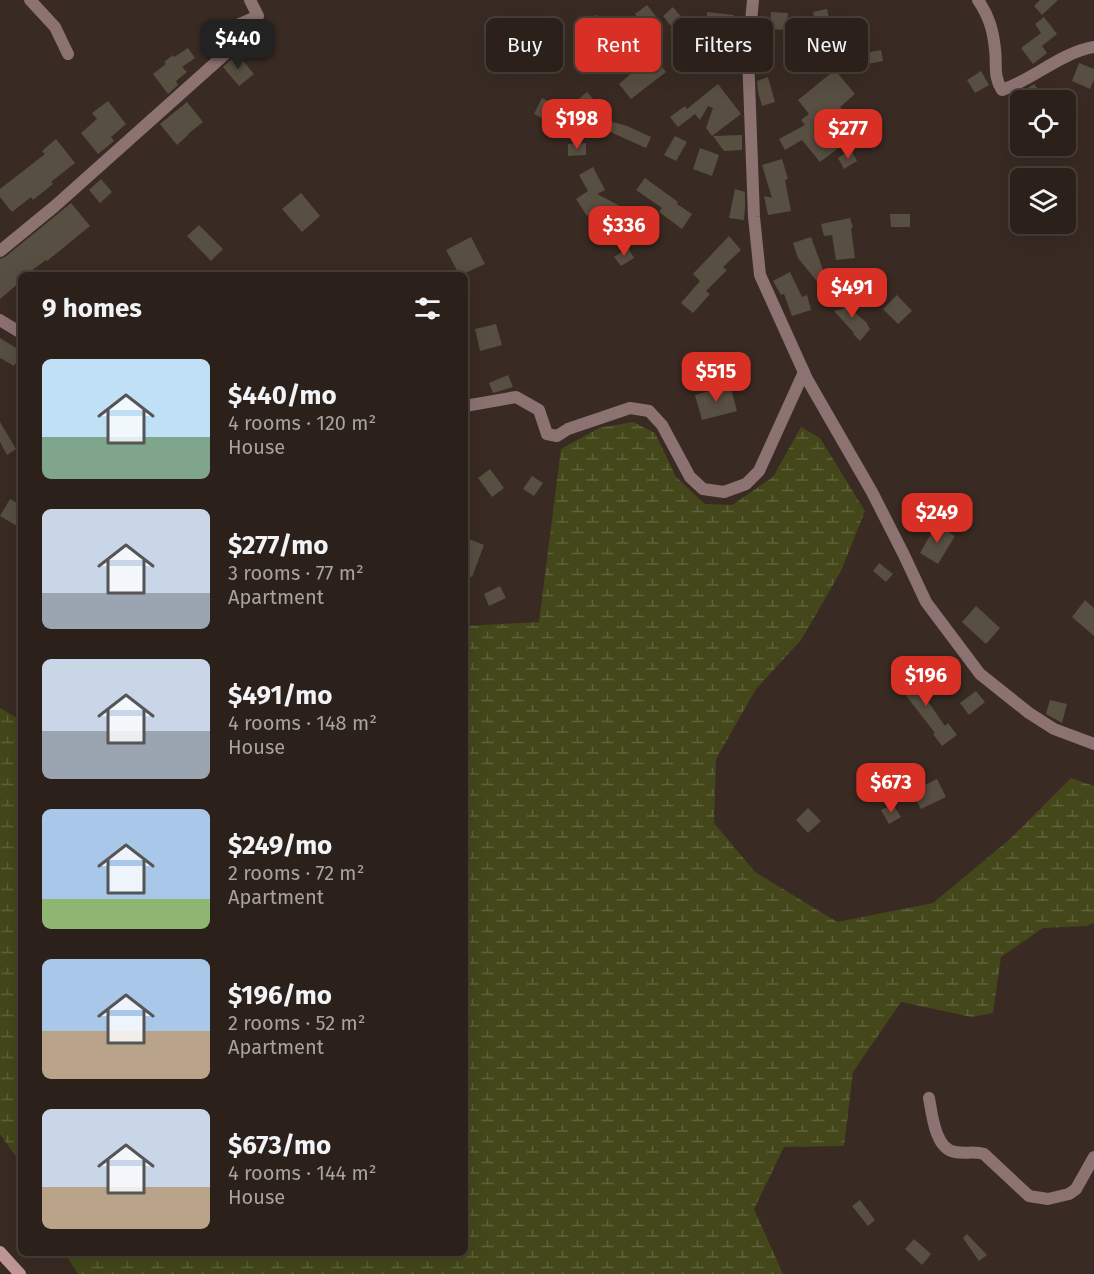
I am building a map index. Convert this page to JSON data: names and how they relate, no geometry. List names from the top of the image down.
{
  "page": {
    "chip": [
      "Buy",
      "Rent",
      "Filters",
      "New"
    ],
    "price": [
      "$440",
      "$198",
      "$277",
      "$336",
      "$491",
      "$515",
      "$249",
      "$196",
      "$673"
    ],
    "heading": "9 homes",
    "list": [
      {
        "name": "$440/mo",
        "note": "4 rooms · 120 m² · House"
      },
      {
        "name": "$277/mo",
        "note": "3 rooms · 77 m² · Apartment"
      },
      {
        "name": "$491/mo",
        "note": "4 rooms · 148 m² · House"
      },
      {
        "name": "$249/mo",
        "note": "2 rooms · 72 m² · Apartment"
      },
      {
        "name": "$196/mo",
        "note": "2 rooms · 52 m² · Apartment"
      },
      {
        "name": "$673/mo",
        "note": "4 rooms · 144 m² · House"
      }
    ]
  }
}
